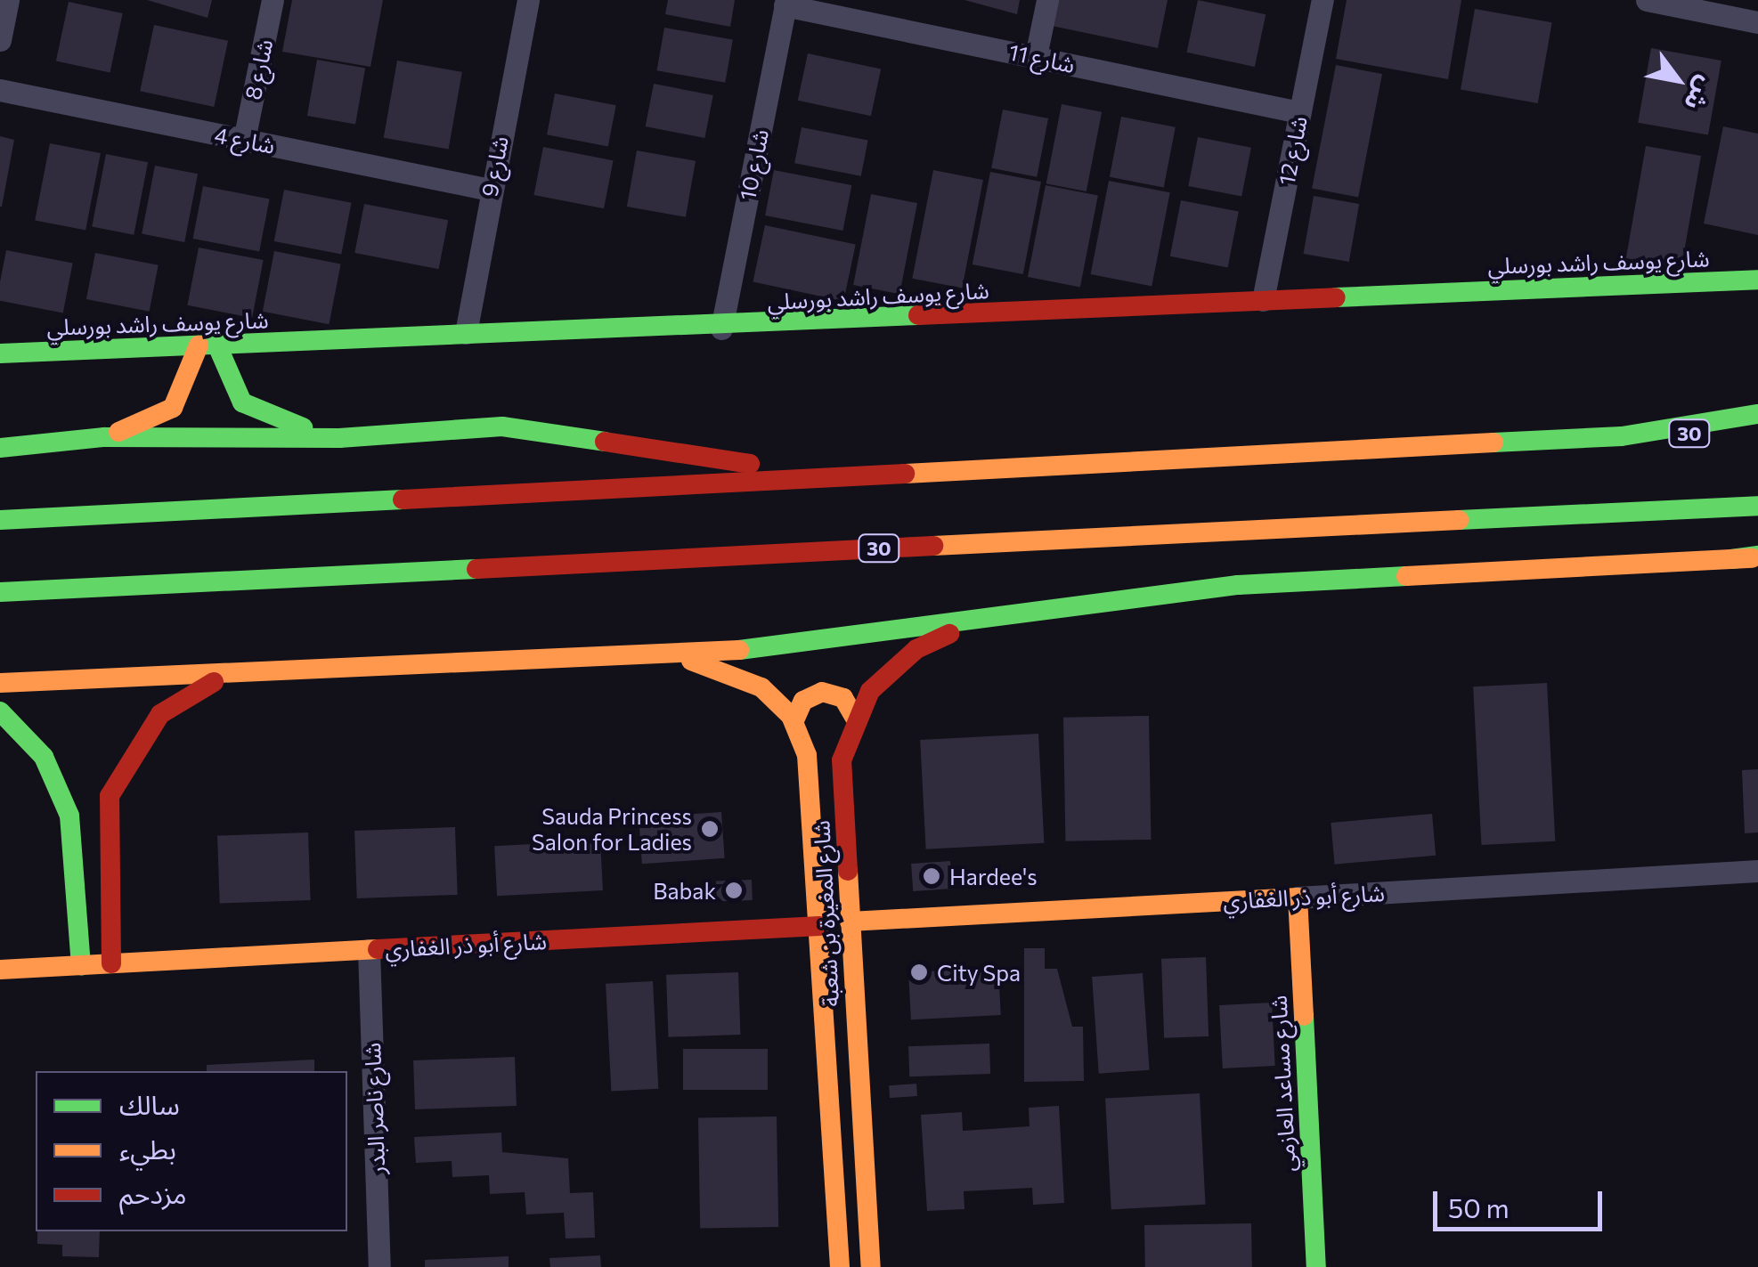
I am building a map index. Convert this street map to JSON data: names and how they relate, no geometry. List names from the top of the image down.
{
  "streets": {
    "main road": [
      "شارع يوسف راشد بورسلي",
      "30",
      "شارع أبو ذر الغفاري",
      "شارع المغيرة بن شعبة",
      "شارع مساعد العازمي"
    ],
    "street": [
      "شارع 11",
      "شارع 8",
      "شارع 4",
      "شارع 12",
      "شارع 10",
      "شارع 9",
      "شارع ناصر البدر"
    ]
  },
  "crossings": [
    ["شارع 11", "شارع 12"],
    ["شارع 11", "شارع 10"],
    ["شارع 8", "شارع 4"],
    ["شارع 4", "شارع 9"],
    ["شارع 12", "شارع يوسف راشد بورسلي"],
    ["شارع 10", "شارع يوسف راشد بورسلي"],
    ["شارع 9", "شارع يوسف راشد بورسلي"],
    ["شارع أبو ذر الغفاري", "شارع المغيرة بن شعبة"],
    ["شارع أبو ذر الغفاري", "شارع مساعد العازمي"],
    ["شارع أبو ذر الغفاري", "شارع ناصر البدر"]
  ],
  "places": [
    "Sauda Princess Salon for Ladies",
    "Hardee's",
    "Babak",
    "City Spa"
  ],
  "legend": ["سالك", "بطيء", "مزدحم"],
  "scale_bar": "50 m",
  "north": "bottom right"
}
